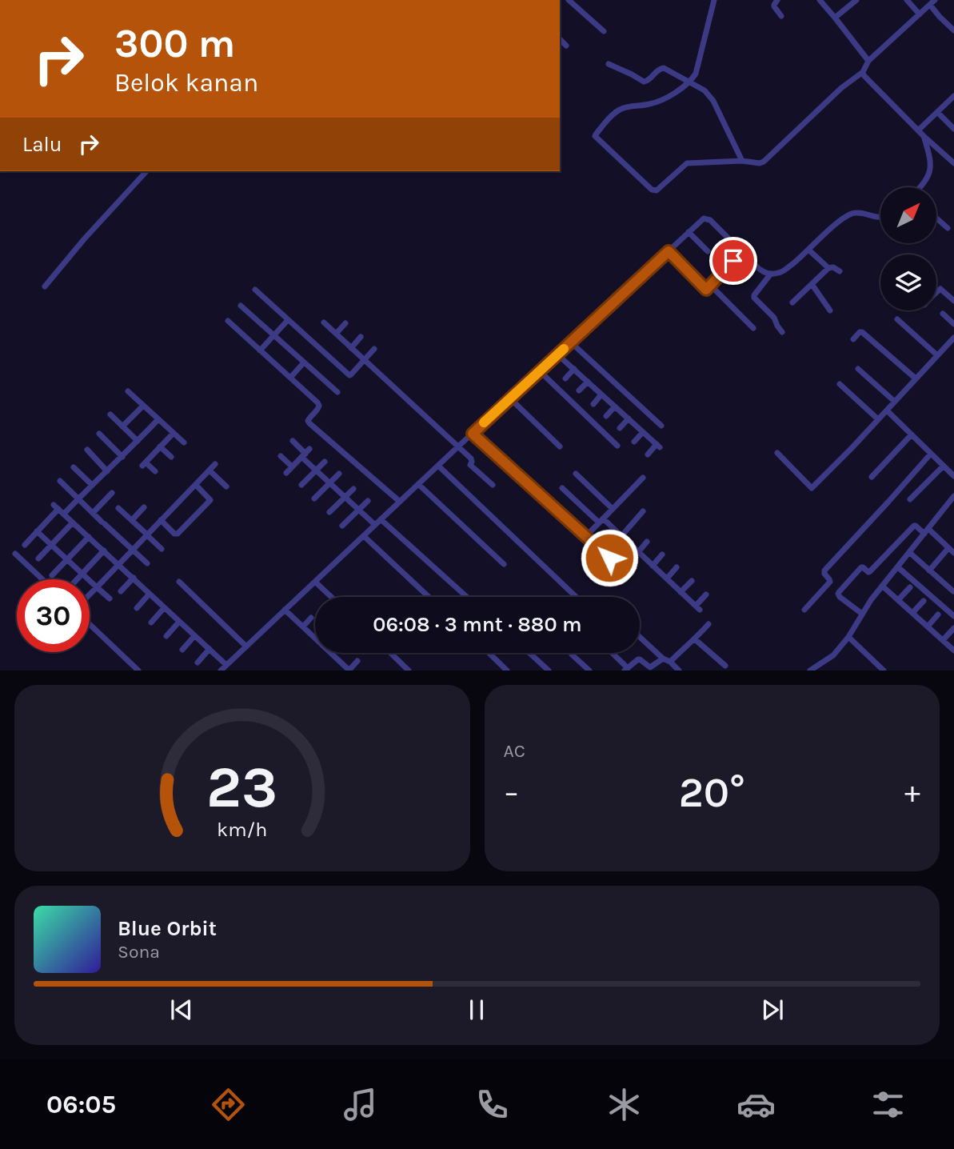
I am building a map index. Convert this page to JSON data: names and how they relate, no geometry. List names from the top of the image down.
{
  "north": "top right",
  "page": {
    "turn": ["300 m", "Belok kanan"],
    "then": "Lalu",
    "limit": "30",
    "trip": "06:08 · 3 mnt · 880 m",
    "tile": "AC",
    "heat": ["−", "20°", "+"],
    "song": ["Blue Orbit", "Sona"],
    "tabs": "06:05",
    "gauge": ["23", "km/h"]
  }
}
